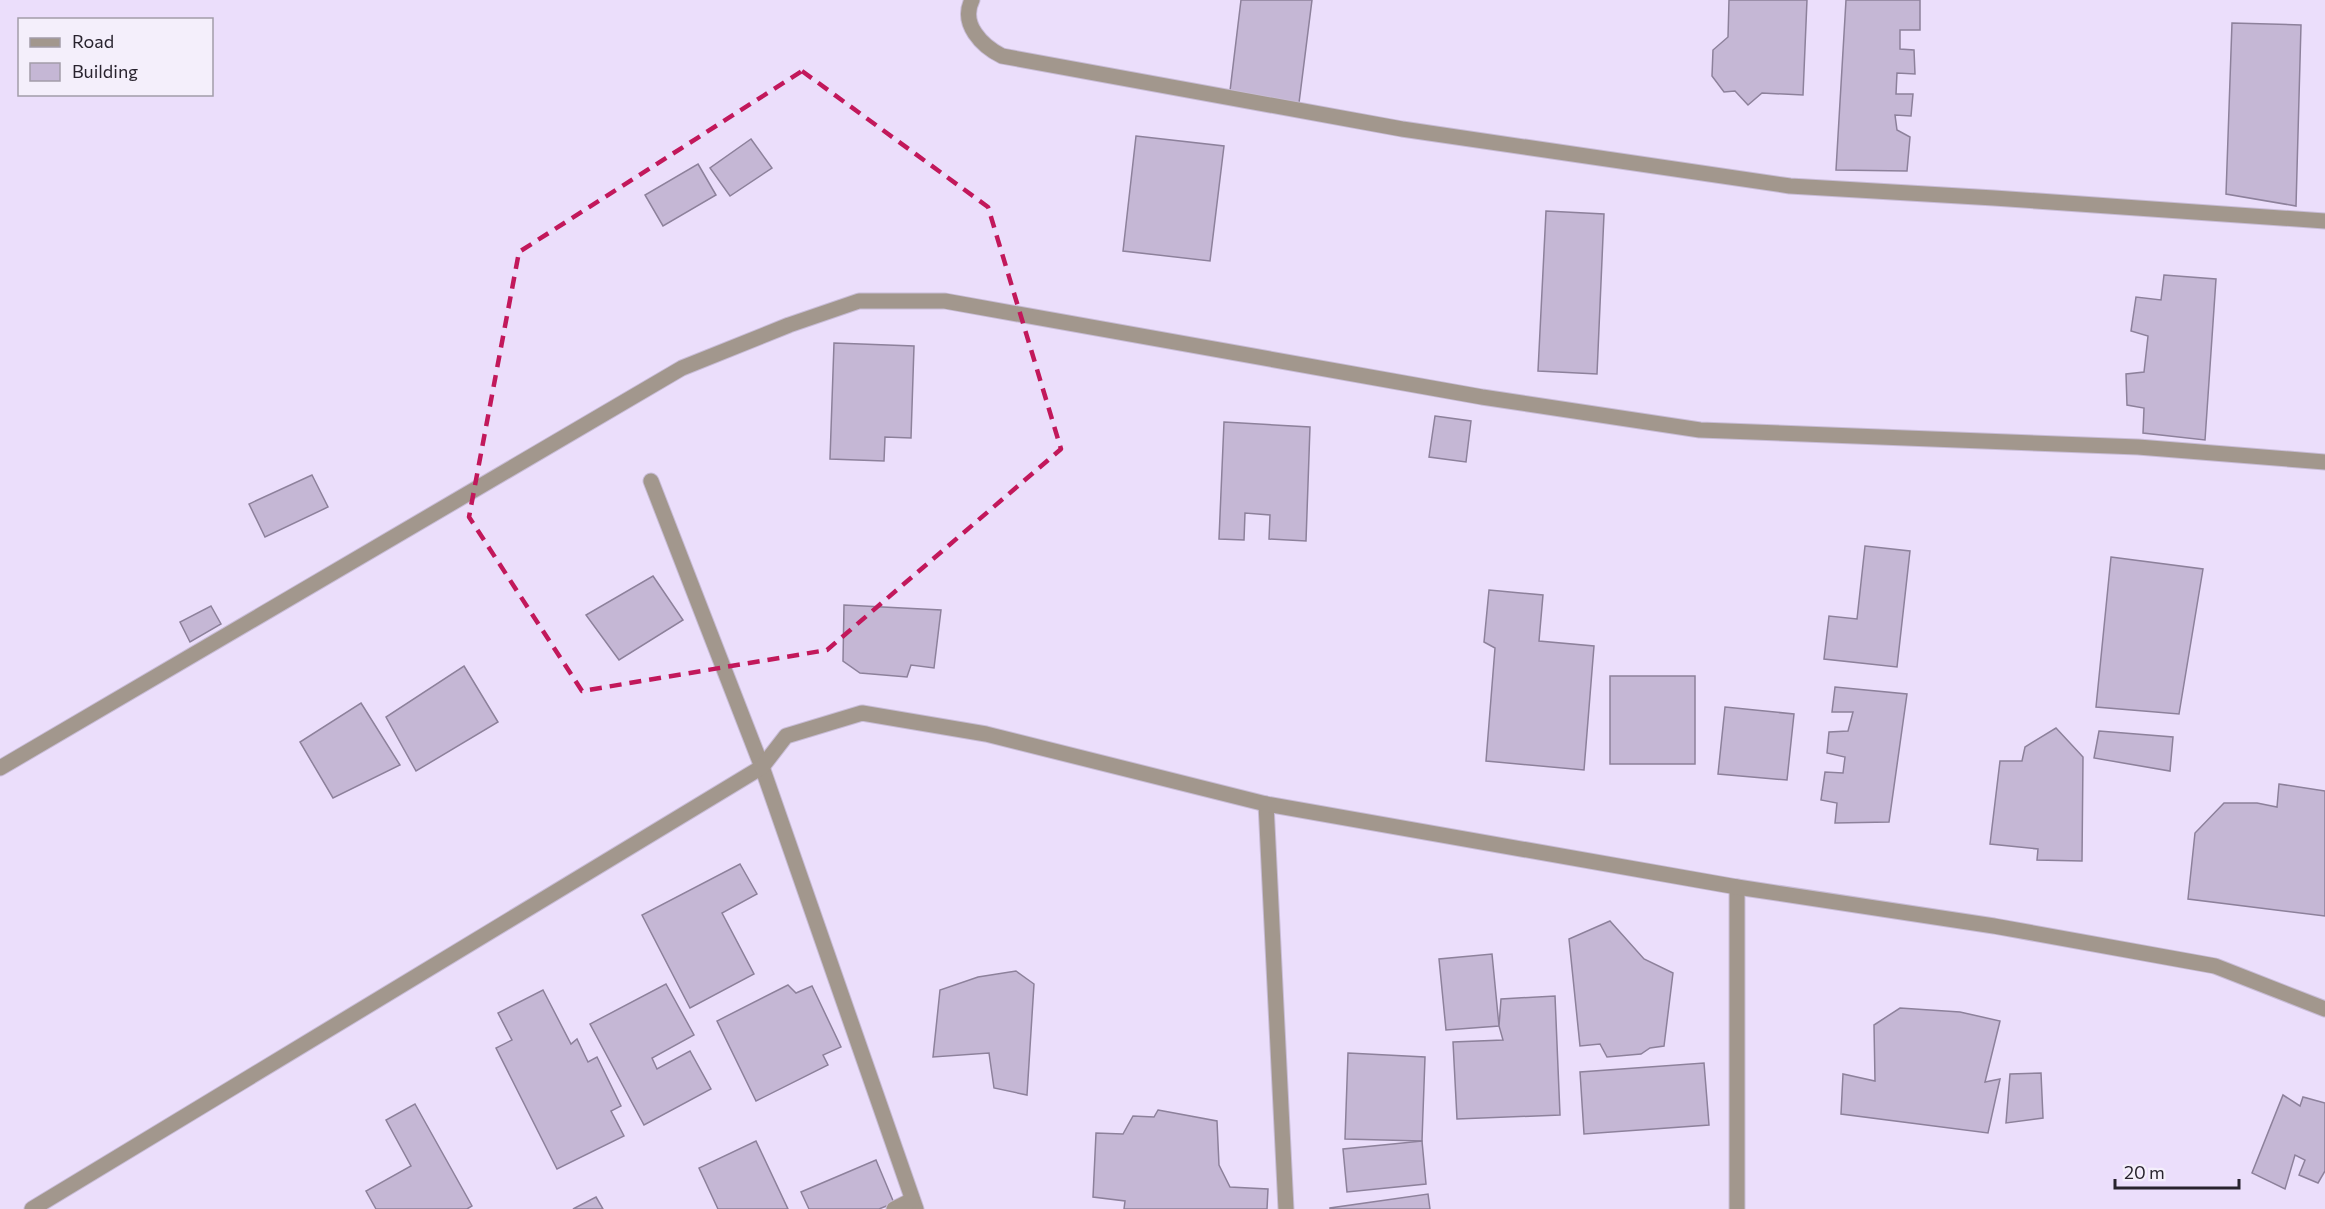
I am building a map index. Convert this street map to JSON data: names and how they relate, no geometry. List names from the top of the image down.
{
  "legend": ["Road", "Building"],
  "scale_bar": "20 m"
}
